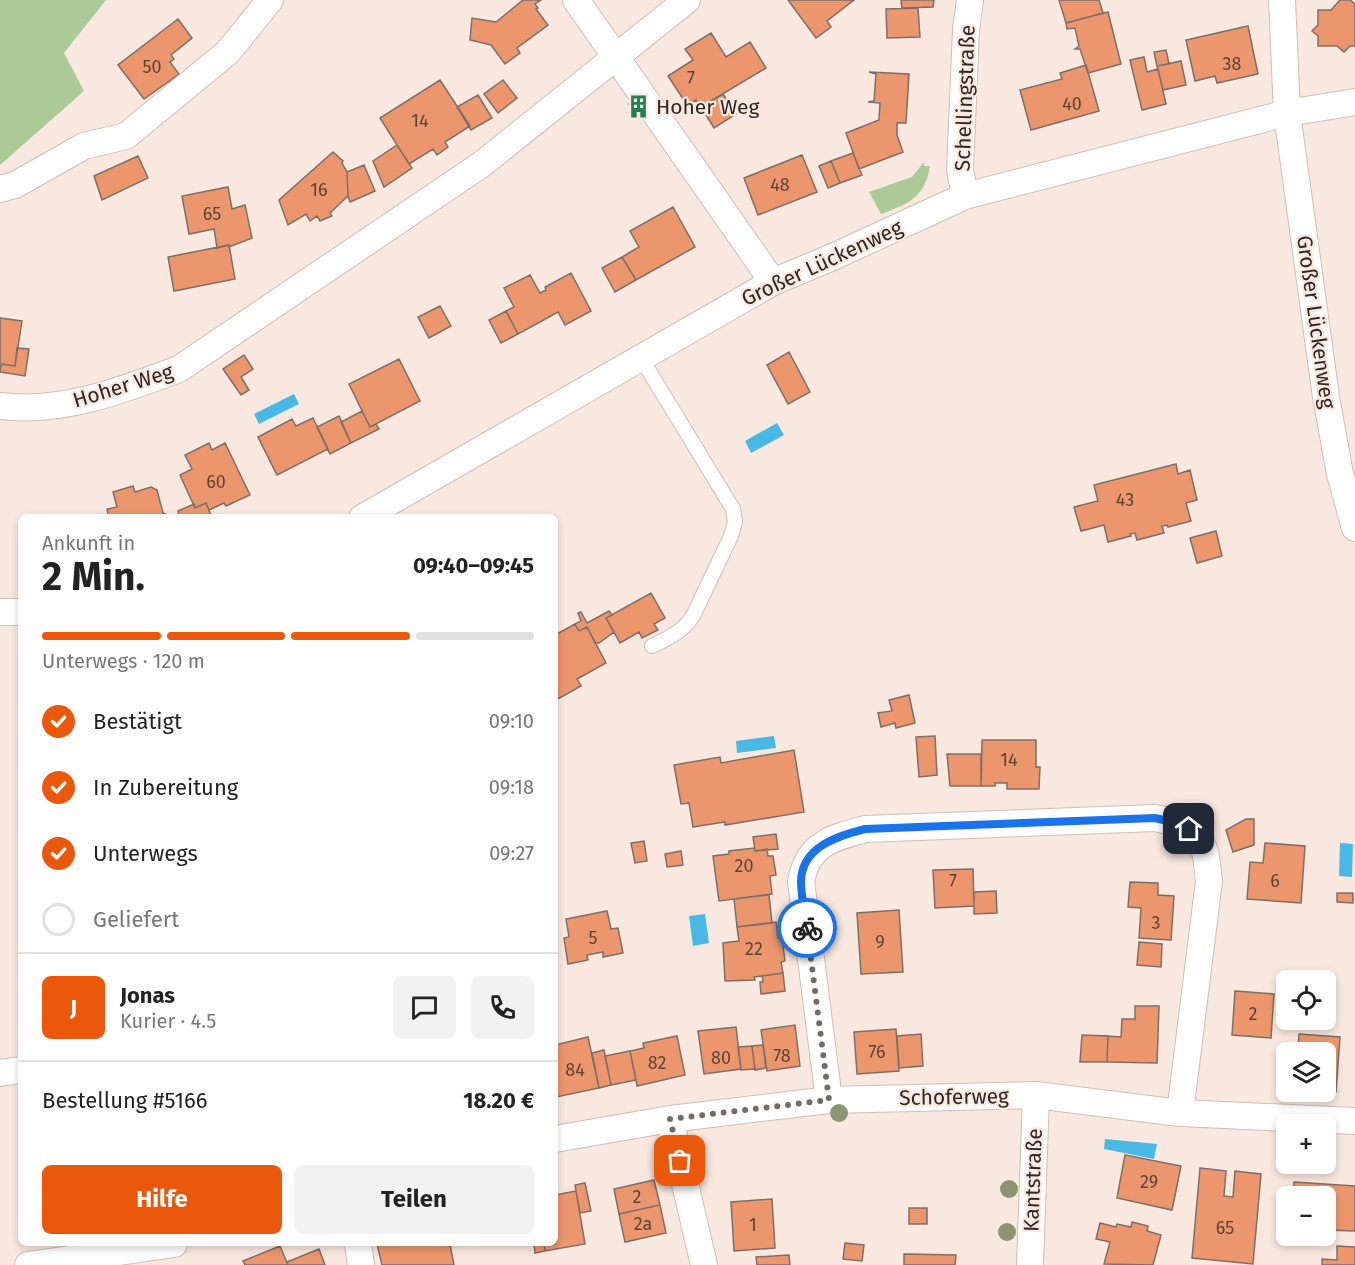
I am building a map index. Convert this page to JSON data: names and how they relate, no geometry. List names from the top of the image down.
{
  "streets": {
    "street": [
      "Schellingstraße",
      "Großer Lückenweg",
      "Hoher Weg",
      "Schoferweg",
      "Kantstraße"
    ]
  },
  "crossings": [
    ["Schellingstraße", "Großer Lückenweg"],
    ["Schoferweg", "Kantstraße"]
  ],
  "places": {
    "building": ["Hoher Weg"]
  },
  "house_numbers": [
    "38",
    "50",
    "7",
    "40",
    "14",
    "48",
    "16",
    "65",
    "60",
    "43",
    "14",
    "20",
    "7",
    "6",
    "3",
    "5",
    "9",
    "22",
    "2",
    "76",
    "78",
    "80",
    "82",
    "84",
    "29",
    "2",
    "2a",
    "1",
    "65"
  ],
  "page": {
    "heading": ["2 Min.", "Ankunft in", "09:40–09:45"],
    "panel": [
      "Jonas",
      "Kurier · 4.5",
      "Bestellung #5166",
      "18.20 €"
    ],
    "bar": "Unterwegs · 120 m",
    "list": [
      ["Bestätigt", "09:10"],
      ["In Zubereitung", "09:18"],
      ["Unterwegs", "09:27"],
      "Geliefert"
    ],
    "map_buttons": ["+", "−"],
    "round": "J",
    "buttons": ["Hilfe", "Teilen"]
  }
}
